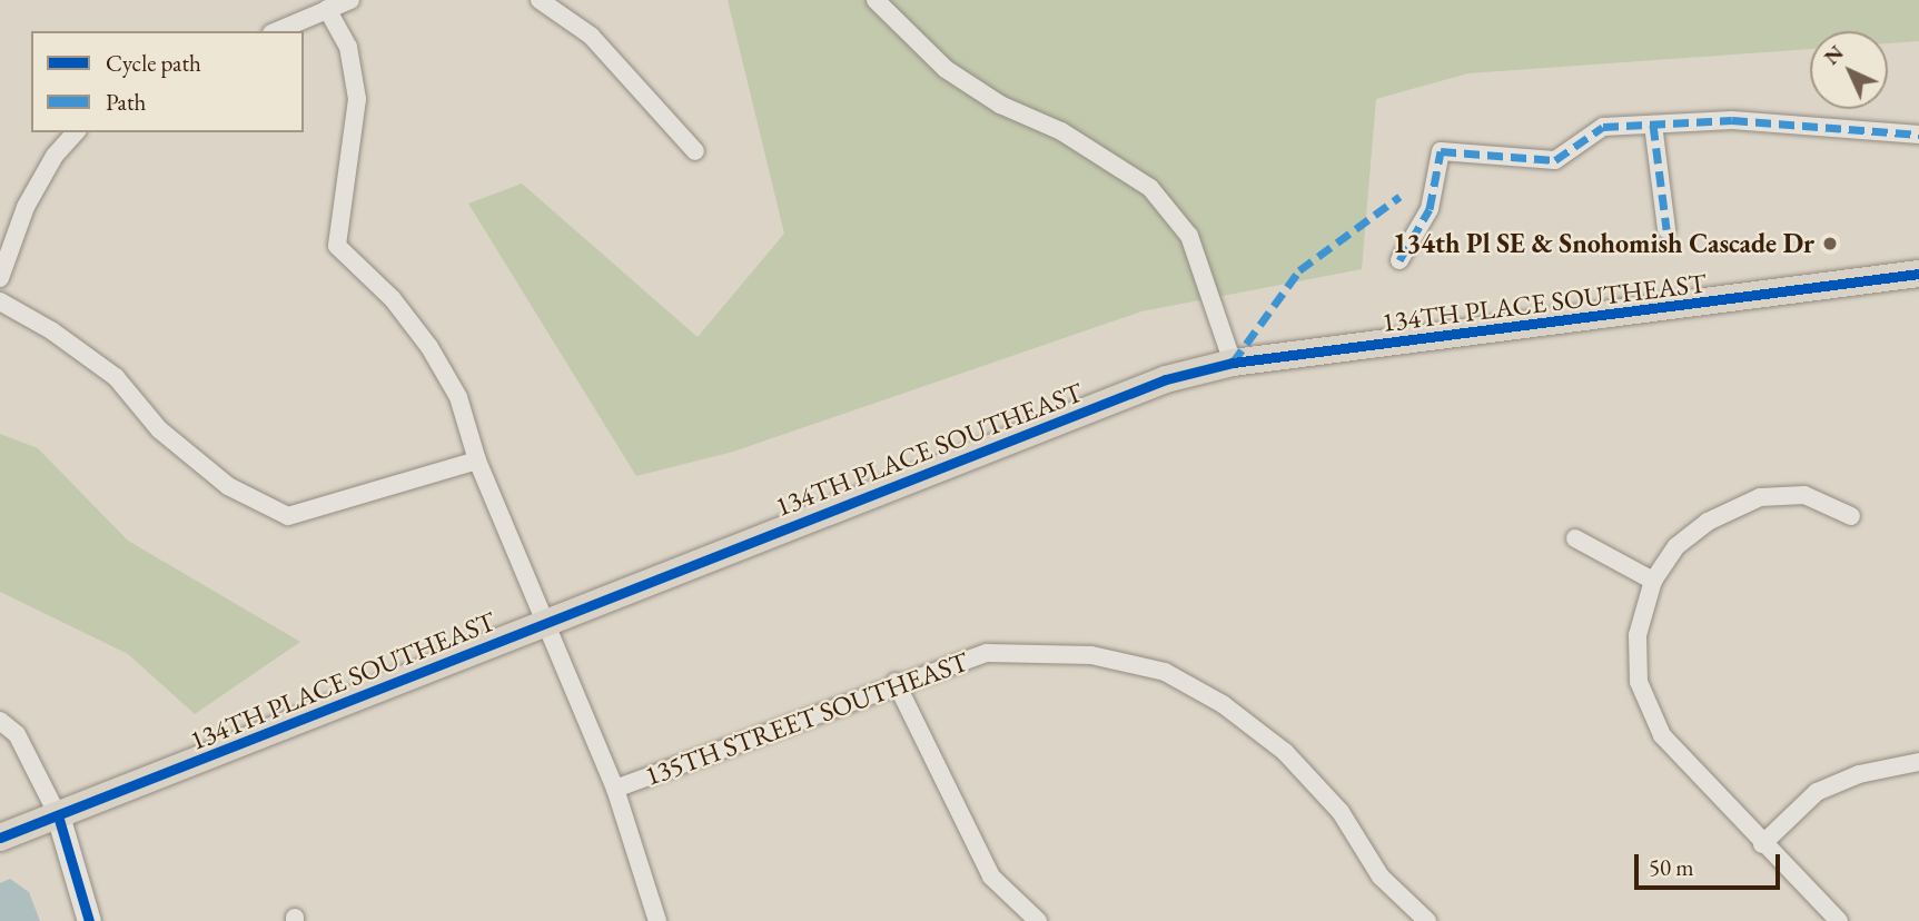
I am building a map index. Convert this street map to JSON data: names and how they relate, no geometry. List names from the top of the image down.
{
  "streets": {
    "main road": ["134TH PLACE SOUTHEAST"],
    "street": ["135TH STREET SOUTHEAST"]
  },
  "places": ["134th Pl SE & Snohomish Cascade Dr"],
  "legend": ["Cycle path", "Path"],
  "scale_bar": "50 m",
  "north": "top left"
}
